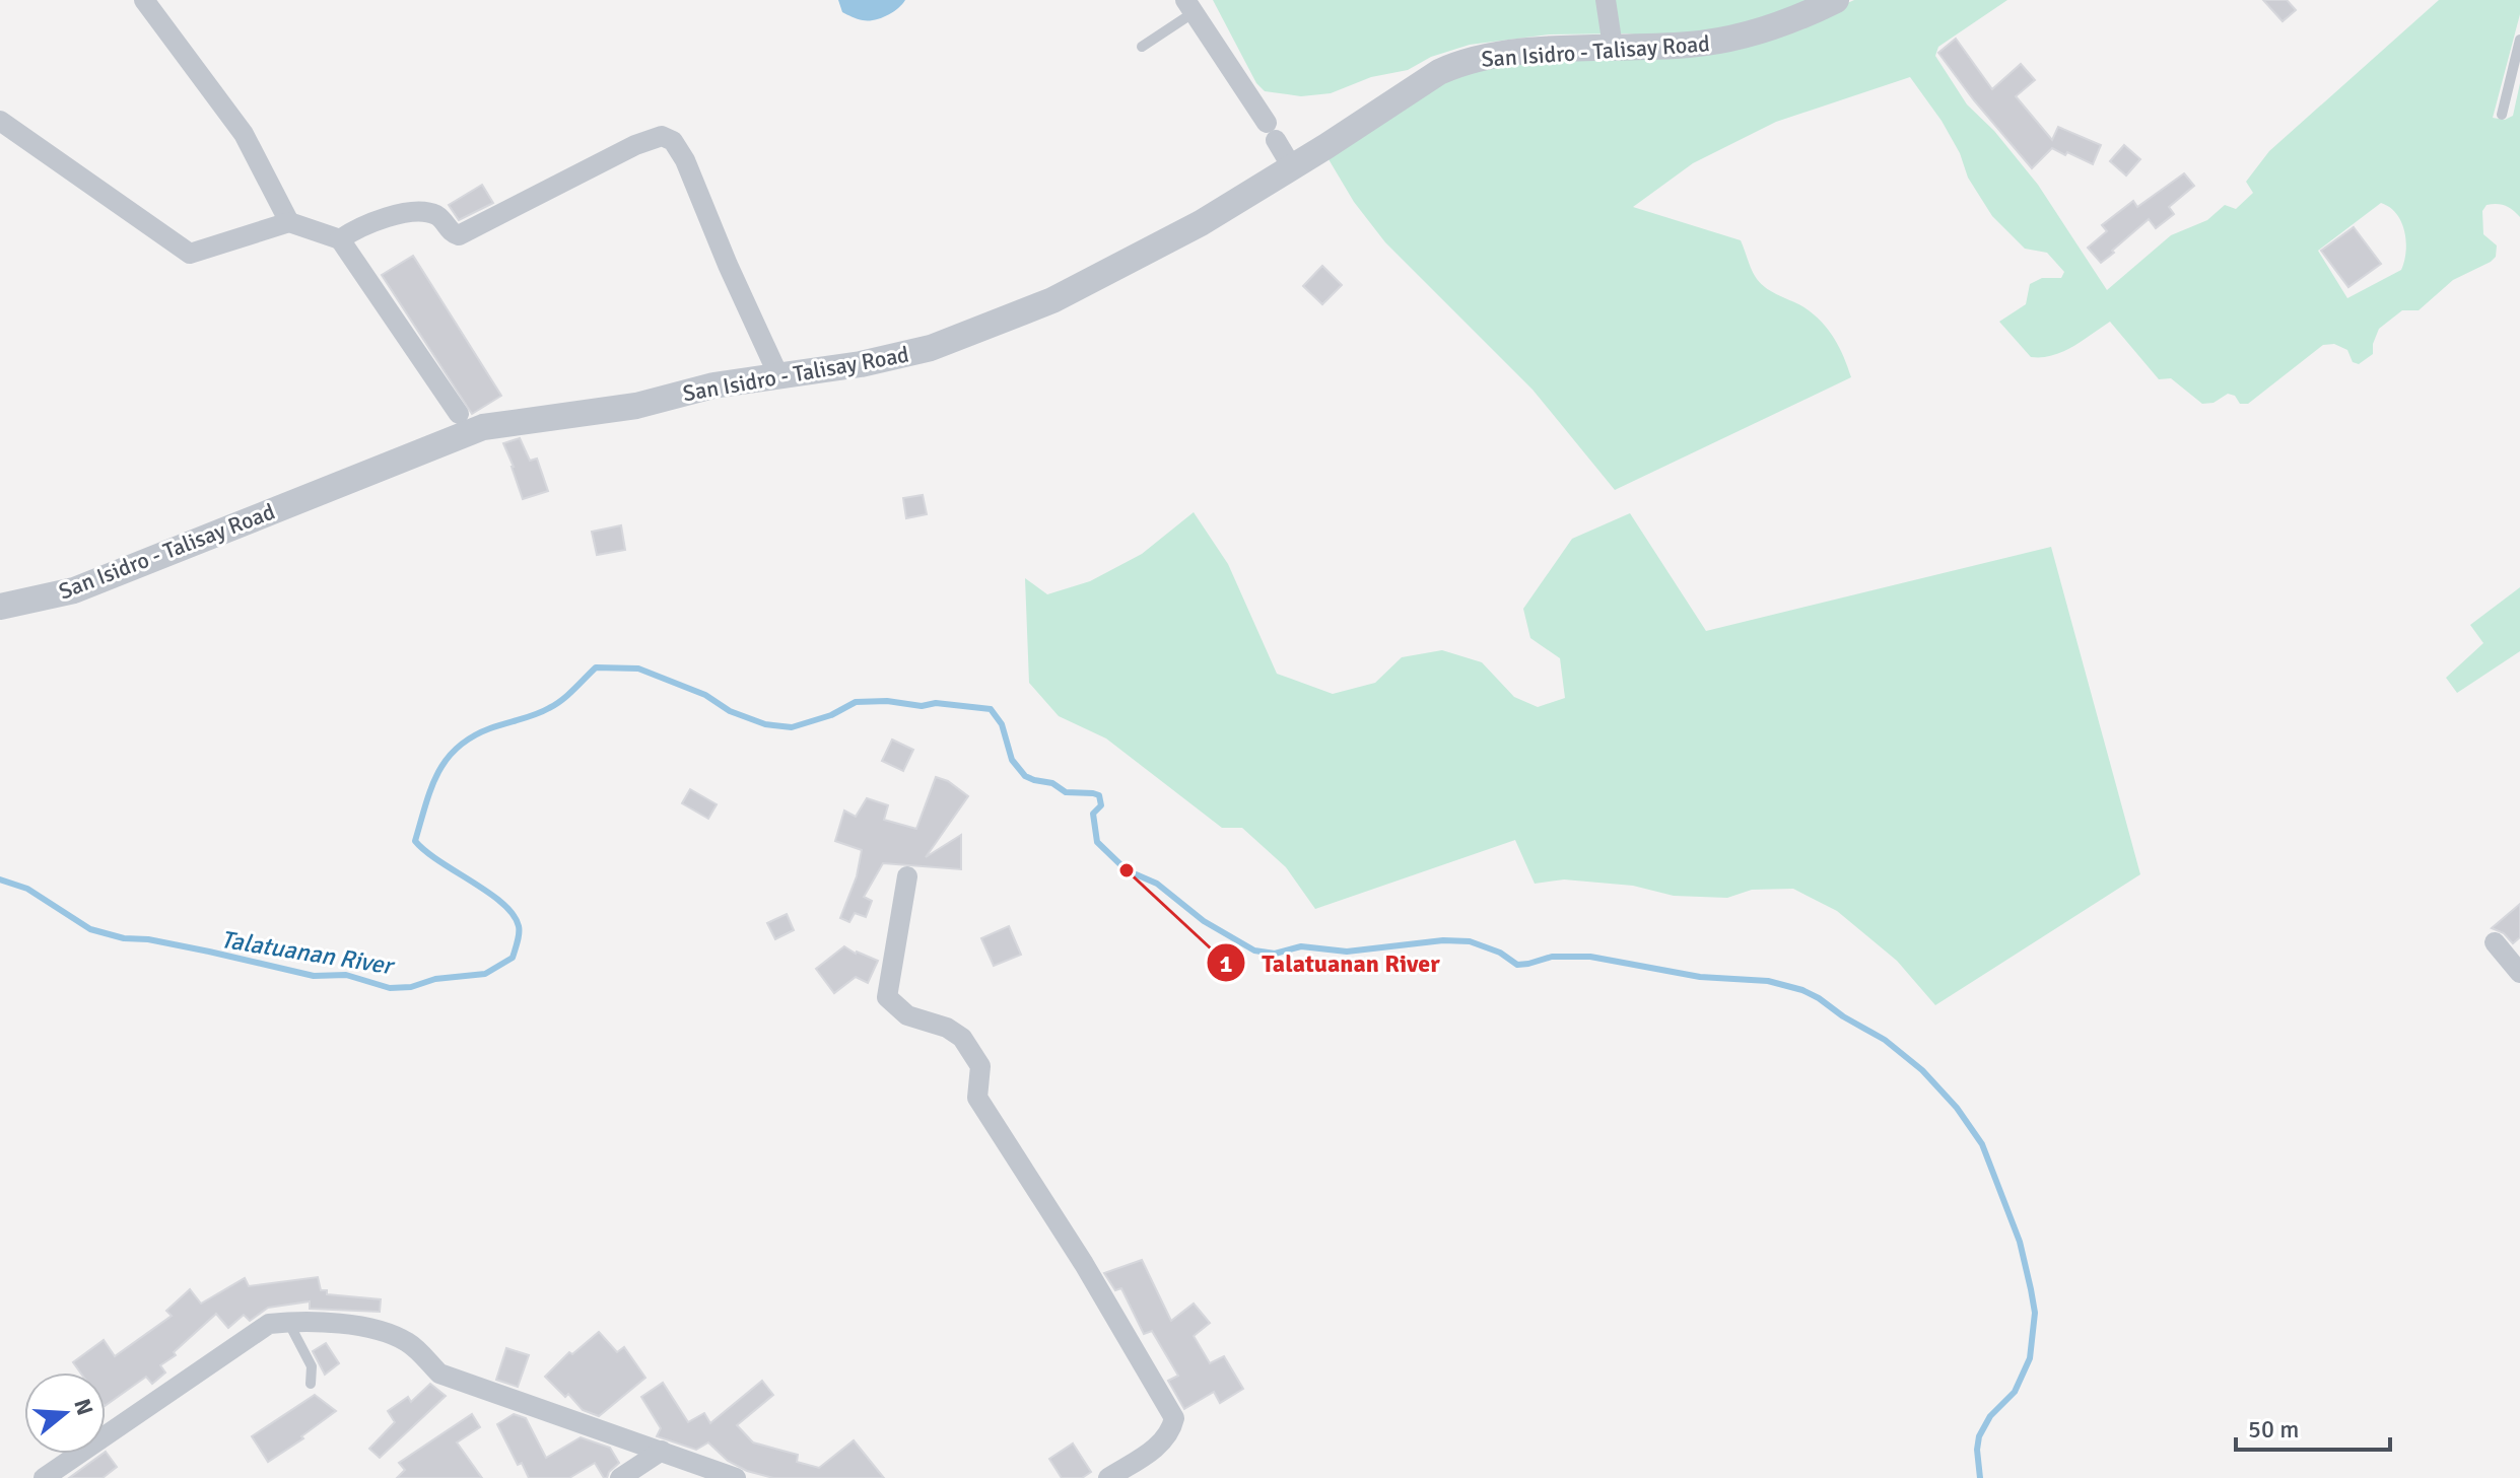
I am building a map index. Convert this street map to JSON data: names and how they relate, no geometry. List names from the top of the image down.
{
  "streets": {
    "street": ["San Isidro - Talisay Road"]
  },
  "water": ["Talatuanan River"],
  "places": ["Talatuanan River"],
  "scale_bar": "50 m",
  "north": "right"
}
